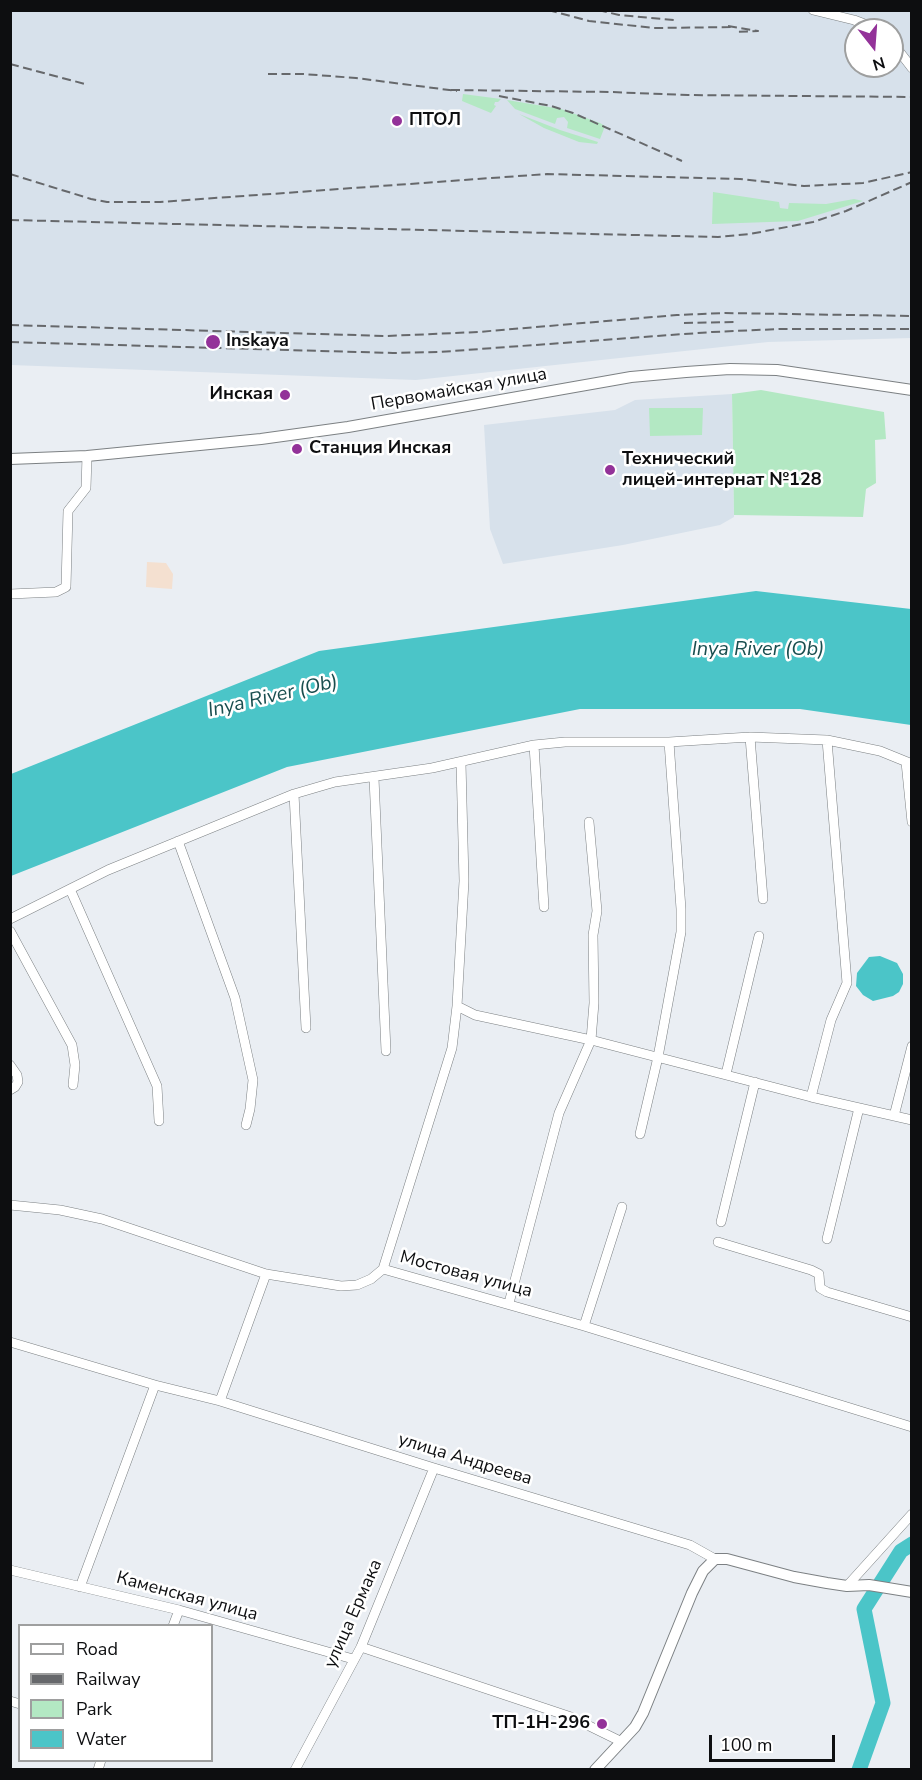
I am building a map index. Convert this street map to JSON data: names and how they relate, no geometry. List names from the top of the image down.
{
  "streets": {
    "main road": ["Первомайская улица", "улица Андреева"],
    "street": ["Мостовая улица", "Каменская улица", "улица Ермака"]
  },
  "crossings": [
    ["улица Андреева", "улица Ермака"],
    ["Каменская улица", "улица Ермака"]
  ],
  "water": ["Inya River (Ob)"],
  "places": [
    "ПТОЛ",
    "Inskaya",
    "Инская",
    "Станция Инская",
    "Технический лицей-интернат №128",
    "ТП-1Н-296"
  ],
  "legend": [
    "Road",
    "Railway",
    "Park",
    "Water"
  ],
  "scale_bar": "100 m",
  "north": "bottom"
}
